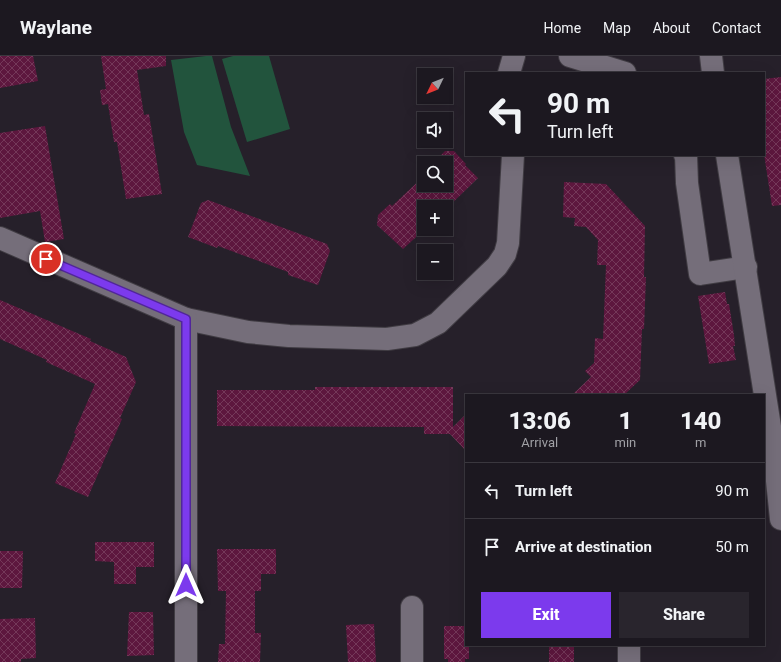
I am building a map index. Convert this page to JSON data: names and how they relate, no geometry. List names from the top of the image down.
{
  "north": "bottom left",
  "page": {
    "header": "Waylane",
    "nav": [
      "Home",
      "Map",
      "About",
      "Contact"
    ],
    "map_buttons": ["+", "−"],
    "turn": ["90 m", "Turn left"],
    "eta": [
      "13:06",
      "Arrival",
      "1",
      "min",
      "140",
      "m"
    ],
    "list": [
      {
        "name": "Turn left",
        "value": "90 m"
      },
      {
        "name": "Arrive at destination",
        "value": "50 m"
      }
    ],
    "buttons": ["Exit", "Share"]
  }
}
